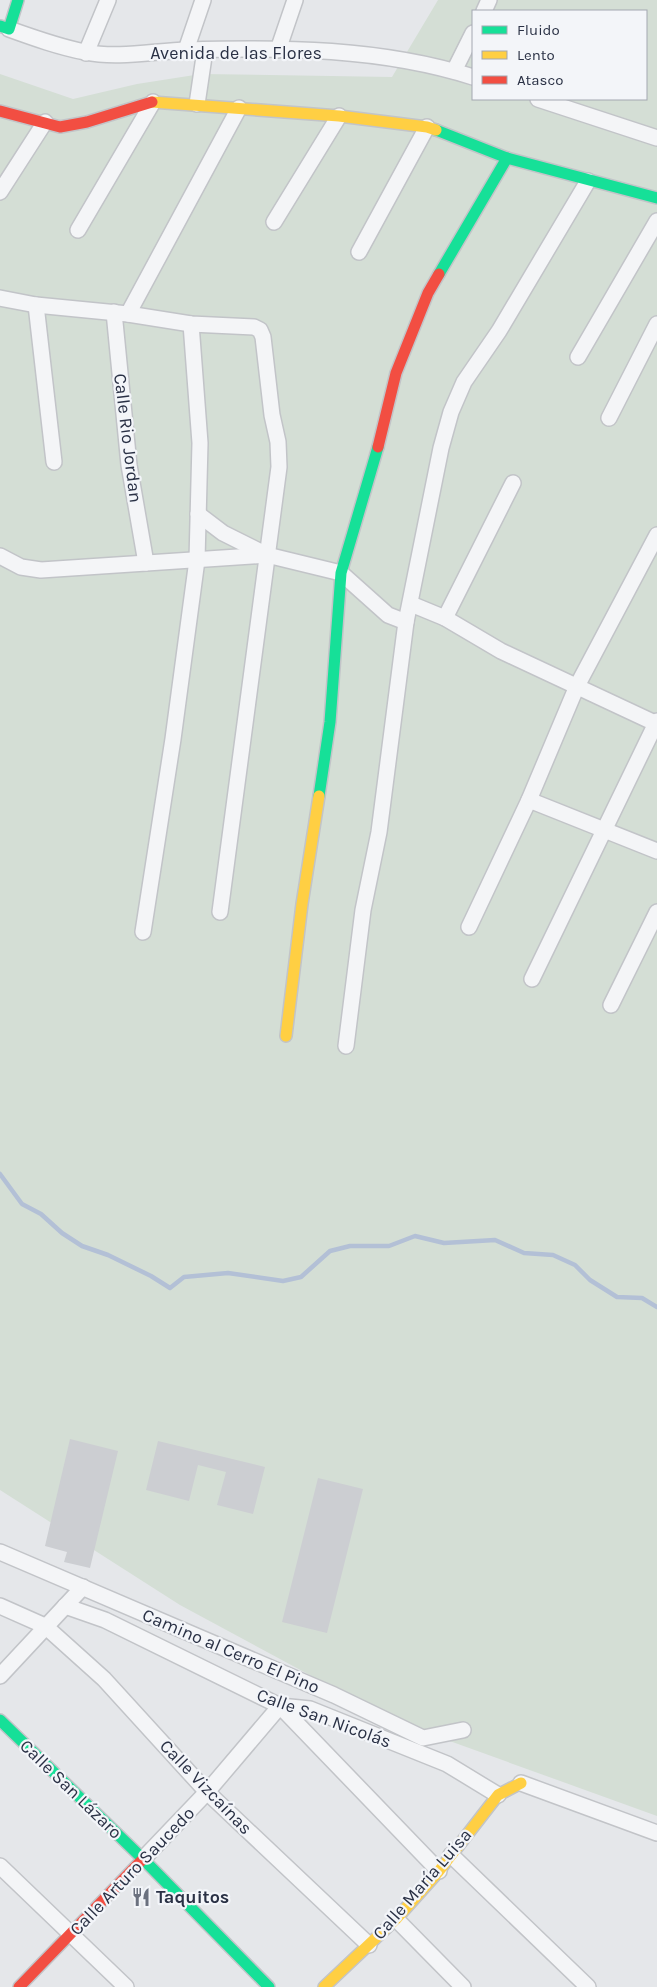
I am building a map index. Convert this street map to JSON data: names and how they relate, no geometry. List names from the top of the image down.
{
  "streets": {
    "street": [
      "Avenida de las Flores",
      "Calle Rio Jordan",
      "Camino al Cerro El Pino",
      "Calle San Nicolás",
      "Calle Vizcaínas",
      "Calle San Lázaro",
      "Calle Arturo Saucedo",
      "Calle María Luisa"
    ]
  },
  "crossings": [
    ["Calle San Nicolás", "Calle Arturo Saucedo"],
    ["Calle San Nicolás", "Calle María Luisa"],
    ["Calle Vizcaínas", "Calle Arturo Saucedo"],
    ["Calle Vizcaínas", "Calle María Luisa"],
    ["Calle San Lázaro", "Calle Arturo Saucedo"]
  ],
  "places": {
    "restaurant": ["Taquitos"]
  },
  "legend": ["Fluido", "Lento", "Atasco"]
}
